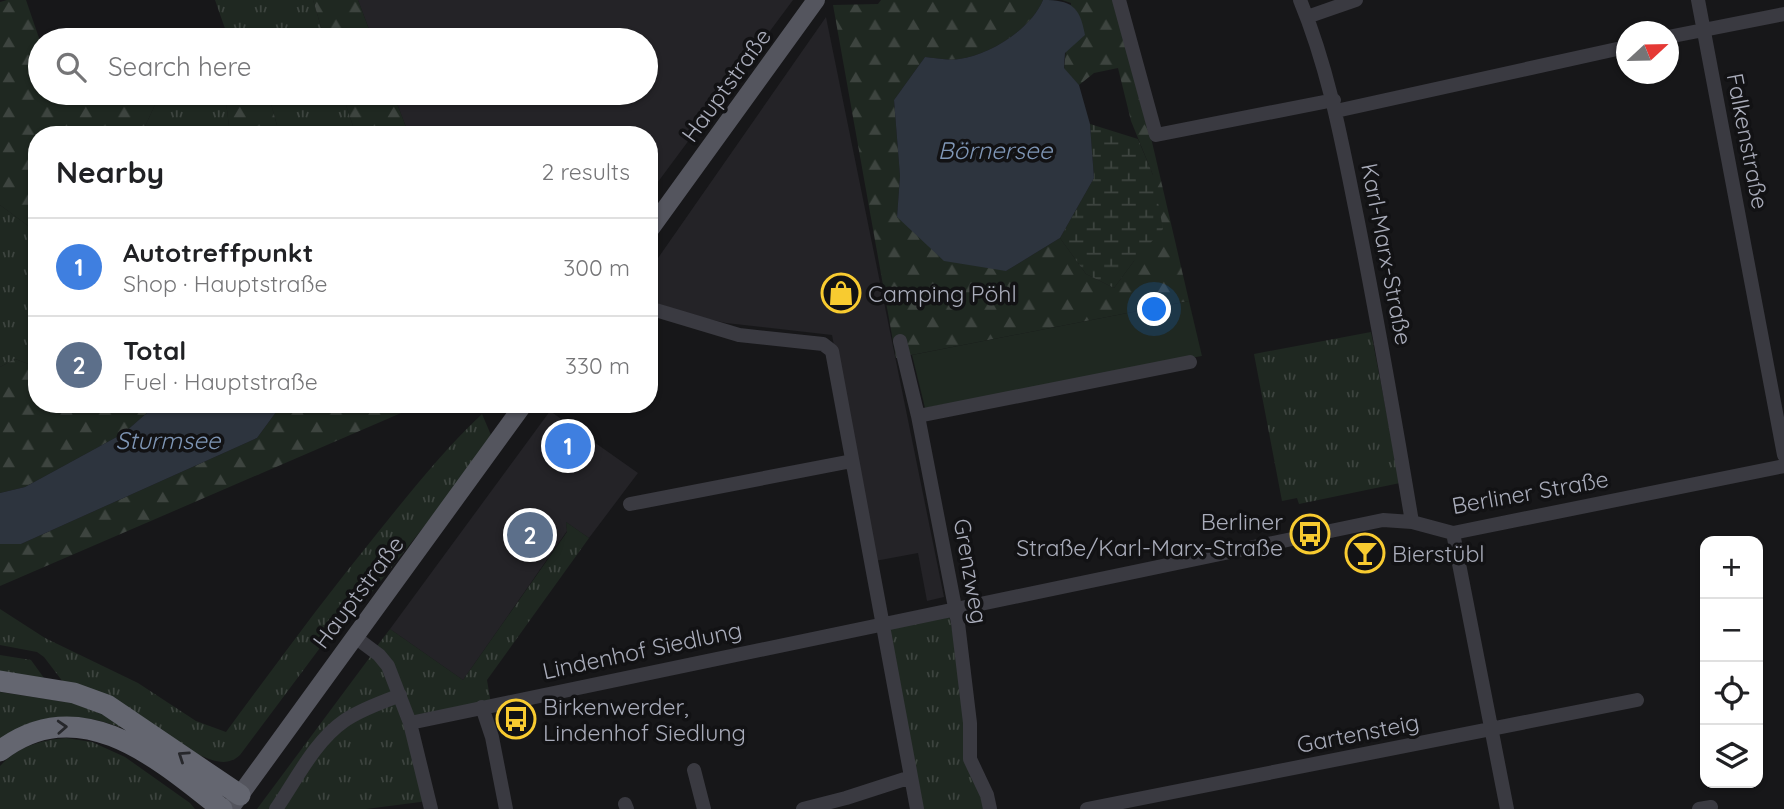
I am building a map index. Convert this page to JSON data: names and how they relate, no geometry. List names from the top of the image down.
{
  "streets": {
    "main road": ["Hauptstraße"],
    "street": [
      "Falkenstraße",
      "Karl-Marx-Straße",
      "Berliner Straße",
      "Grenzweg",
      "Lindenhof Siedlung",
      "Gartensteig"
    ]
  },
  "crossings": [
    ["Karl-Marx-Straße", "Berliner Straße"],
    ["Berliner Straße", "Grenzweg"],
    ["Berliner Straße", "Lindenhof Siedlung"],
    ["Grenzweg", "Lindenhof Siedlung"]
  ],
  "water": ["Börnersee", "Sturmsee"],
  "places": {
    "shop": ["Camping Pöhl"],
    "bus stop": ["Berliner Straße/Karl-Marx-Straße", "Birkenwerder, Lindenhof Siedlung"],
    "bar": ["Bierstübl"]
  },
  "north": "right",
  "page": {
    "search": "Search here",
    "heading": ["Nearby", "2 results"],
    "list": [
      {
        "mark": "1",
        "name": "Autotreffpunkt",
        "note": "Shop · Hauptstraße",
        "value": "300 m"
      },
      {
        "mark": "2",
        "name": "Total",
        "note": "Fuel · Hauptstraße",
        "value": "330 m"
      }
    ],
    "pins": ["1", "2"],
    "map_buttons": ["+", "−"]
  }
}
